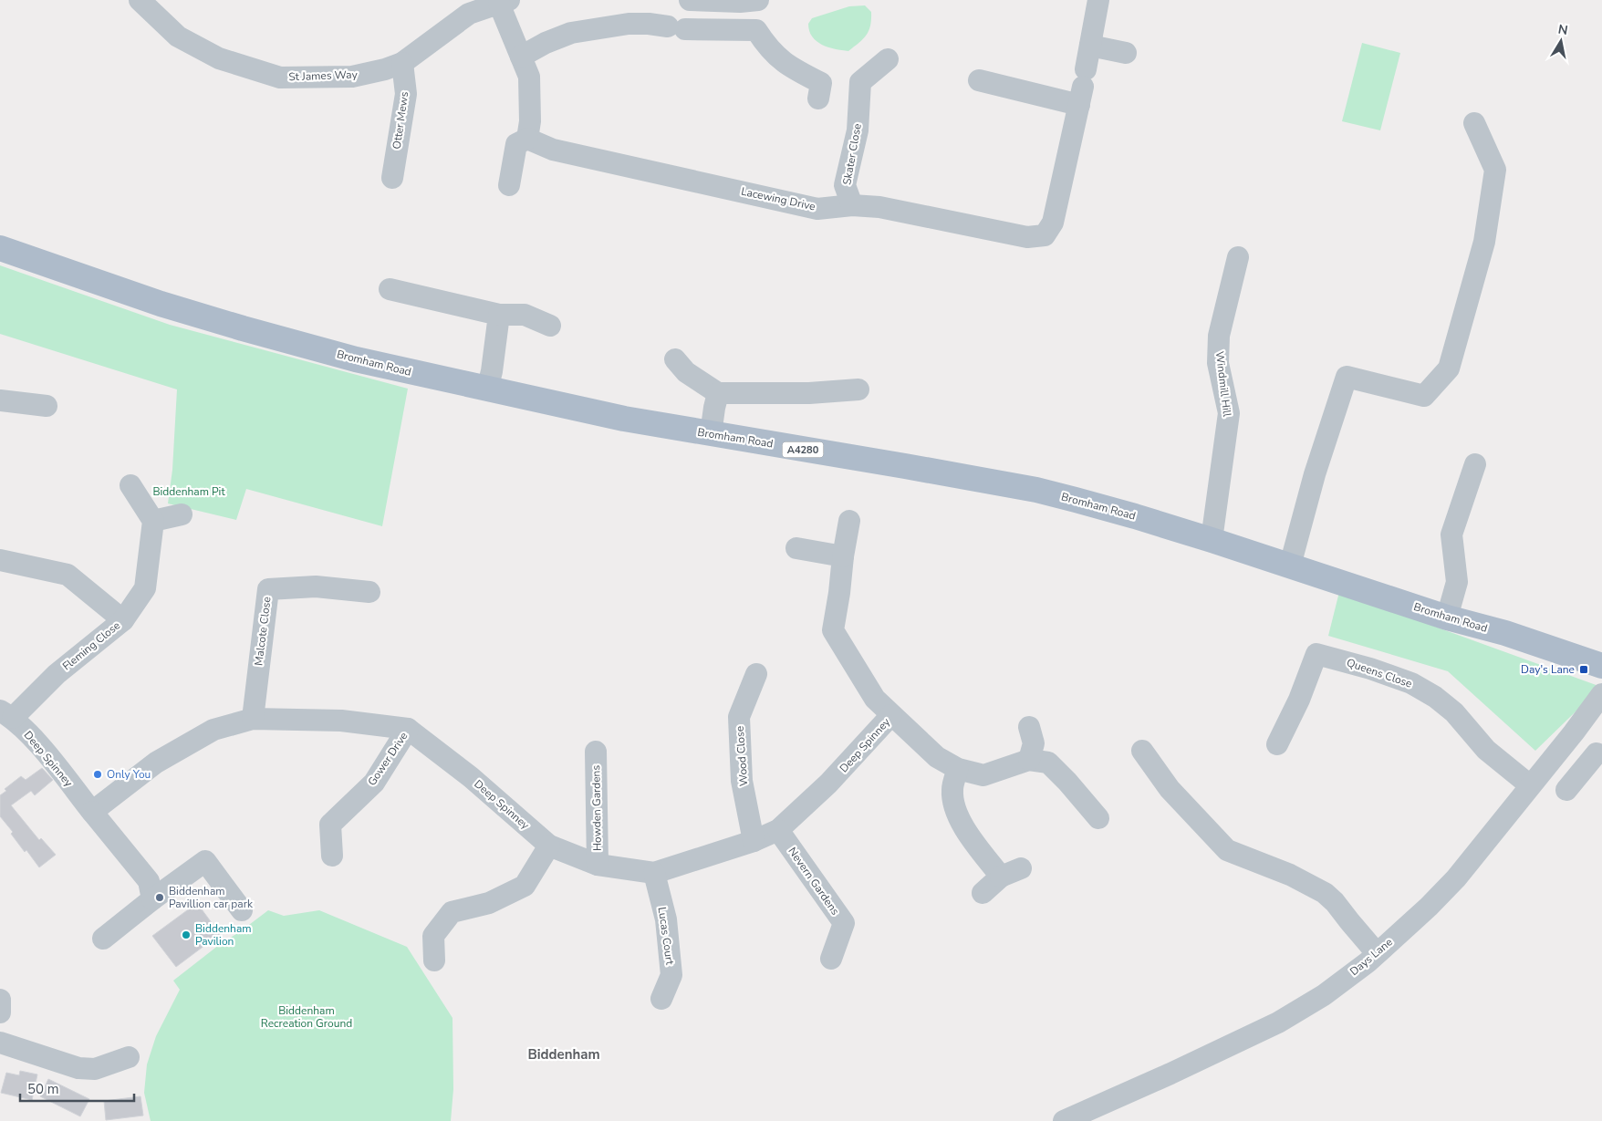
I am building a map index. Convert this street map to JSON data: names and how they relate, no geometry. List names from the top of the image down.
{
  "streets": {
    "main road": ["Bromham Road", "A4280"],
    "street": [
      "St James Way",
      "Otter Mews",
      "Skater Close",
      "Lacewing Drive",
      "Windmill Hill",
      "Malcote Close",
      "Fleming Close",
      "Queens Close",
      "Deep Spinney",
      "Wood Close",
      "Gower Drive",
      "Howden Gardens",
      "Nevern Gardens",
      "Lucas Court",
      "Days Lane"
    ]
  },
  "crossings": [
    ["St James Way", "Otter Mews"],
    ["Skater Close", "Lacewing Drive"],
    ["Bromham Road", "Windmill Hill"],
    ["Fleming Close", "Deep Spinney"],
    ["Queens Close", "Days Lane"],
    ["Deep Spinney", "Wood Close"],
    ["Deep Spinney", "Gower Drive"],
    ["Deep Spinney", "Howden Gardens"],
    ["Deep Spinney", "Nevern Gardens"],
    ["Deep Spinney", "Lucas Court"]
  ],
  "districts": ["Biddenham"],
  "parks": ["Biddenham Pit", "Biddenham Recreation Ground"],
  "places": {
    "transit": ["Day's Lane"],
    "other": ["Only You", "Biddenham Pavillion car park", "Biddenham Pavilion"]
  },
  "scale_bar": "50 m",
  "north": "top"
}
